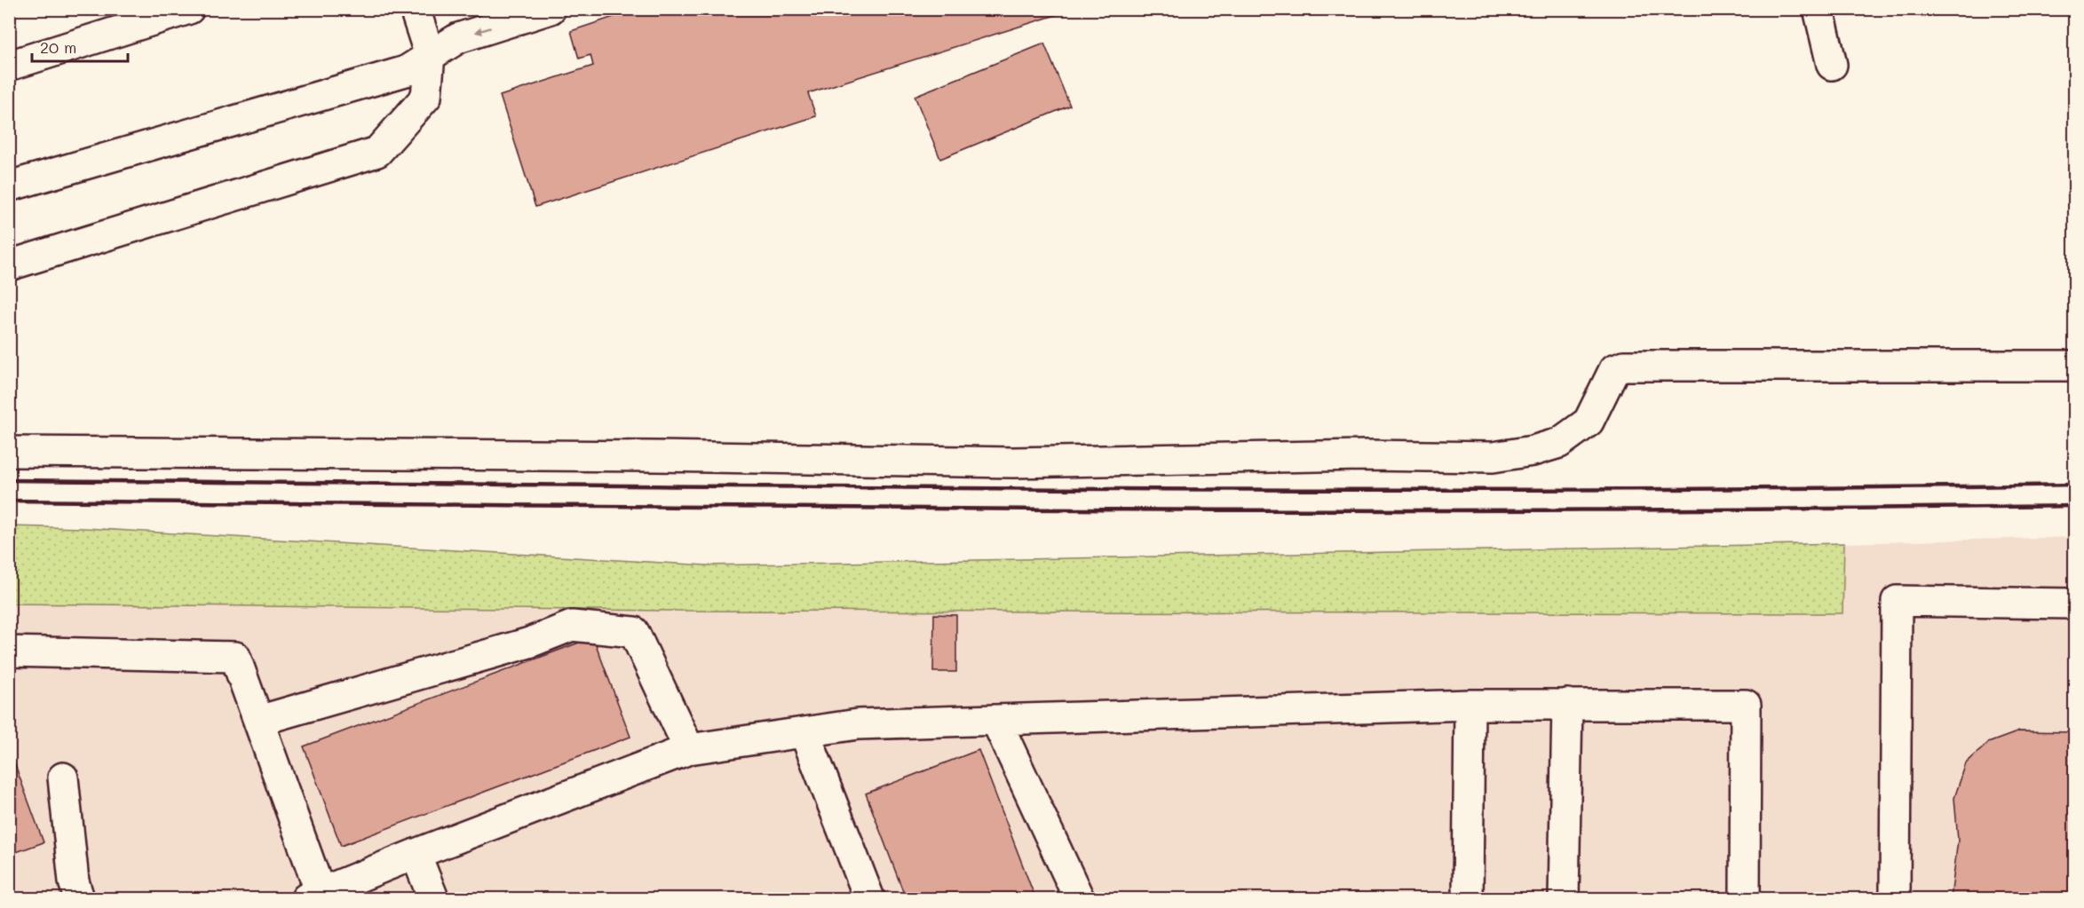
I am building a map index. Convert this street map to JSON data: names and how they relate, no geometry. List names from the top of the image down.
{
  "scale_bar": "20 m"
}
